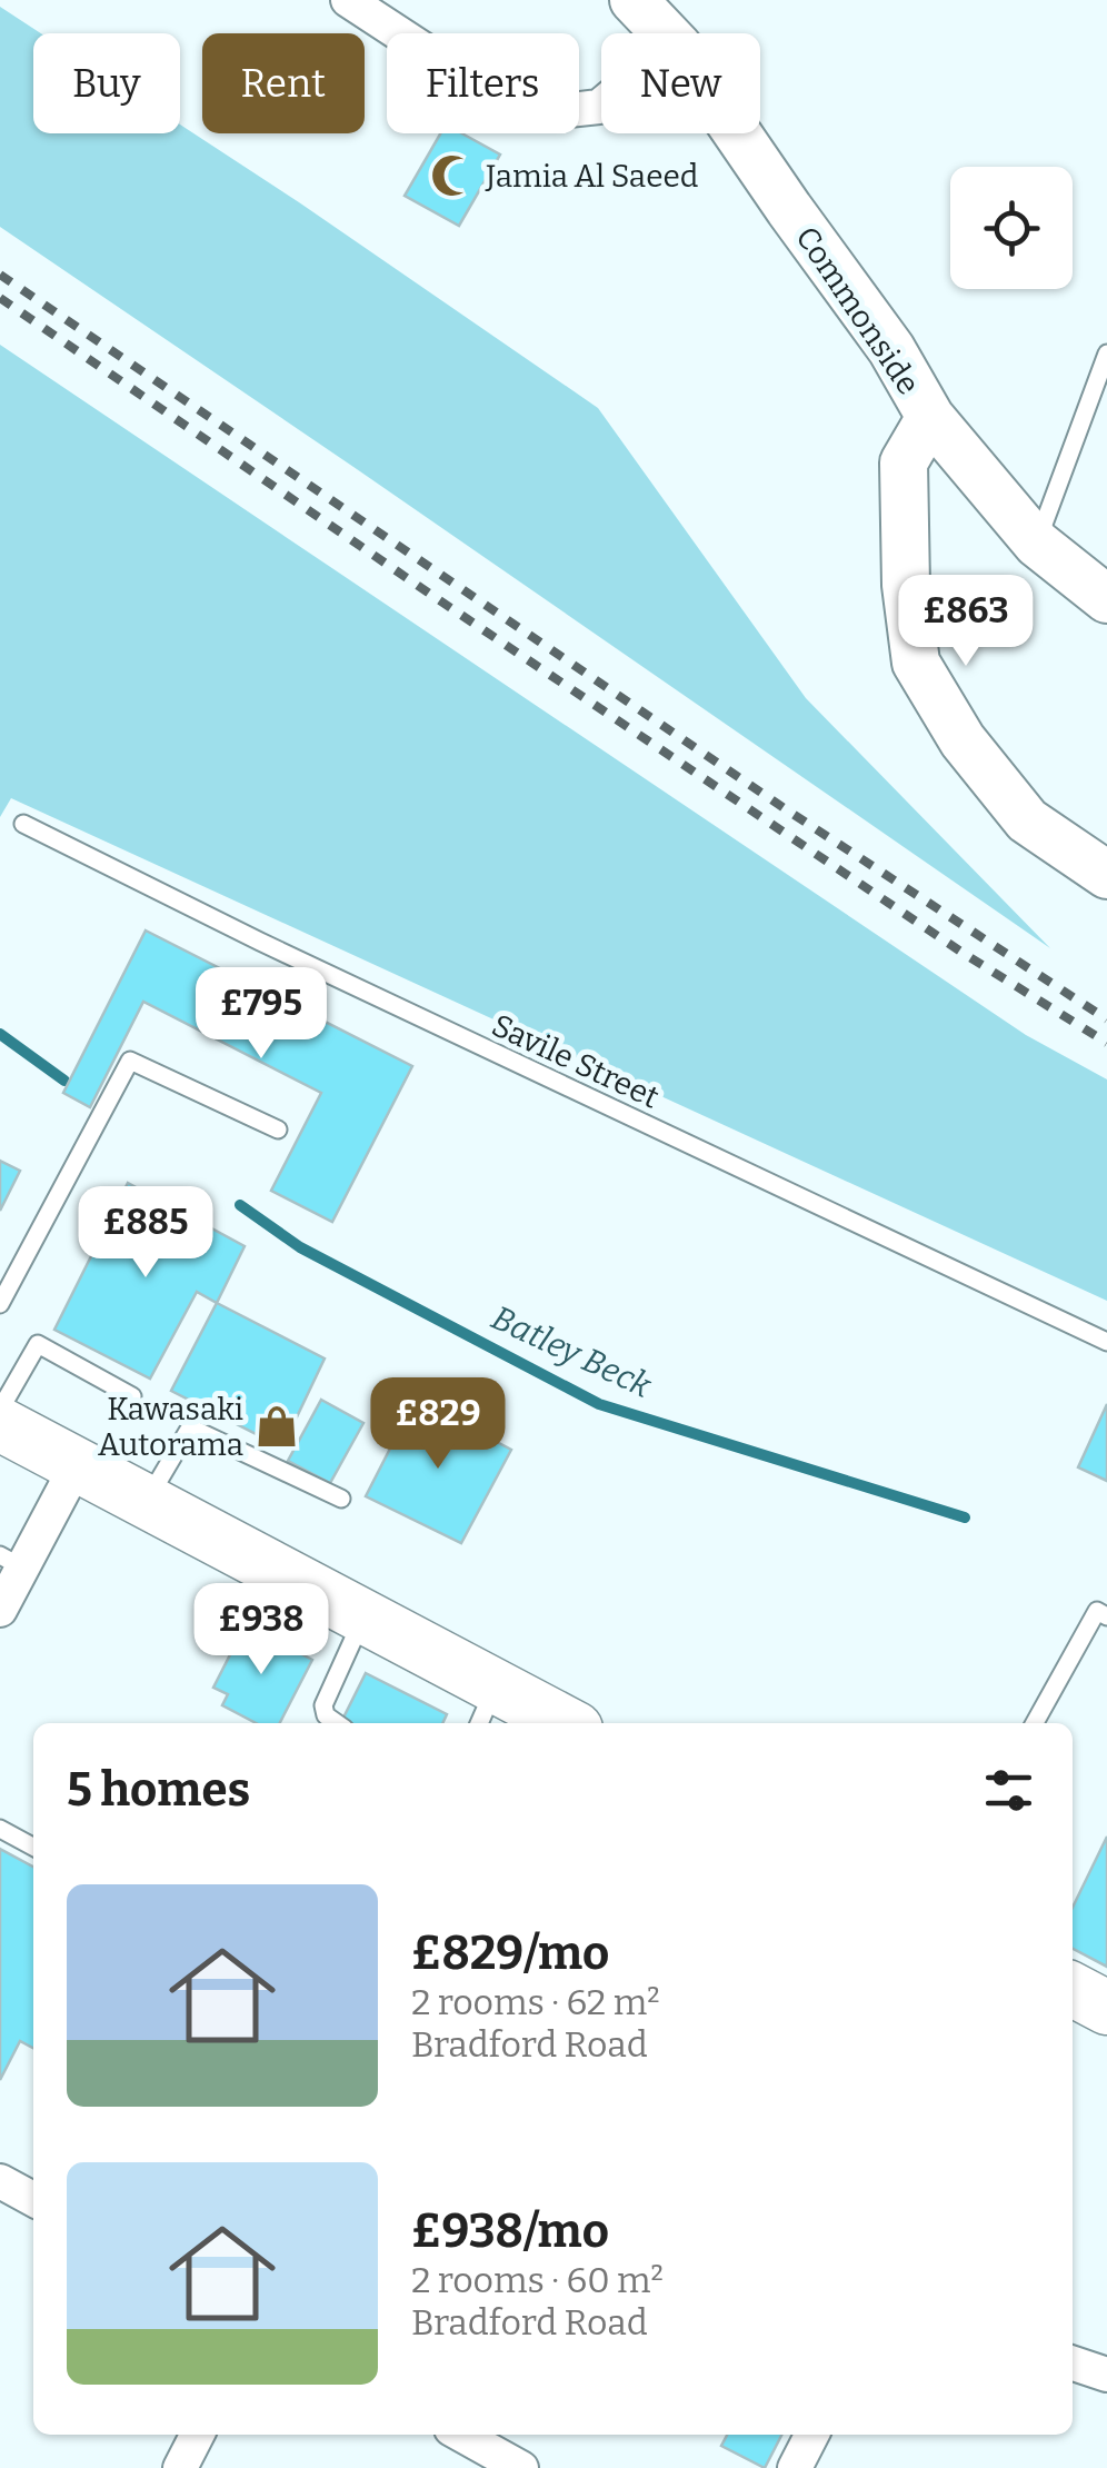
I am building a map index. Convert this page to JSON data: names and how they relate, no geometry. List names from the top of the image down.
{
  "streets": {
    "street": ["Commonside"],
    "lane": ["Savile Street"]
  },
  "water": ["Batley Beck"],
  "places": {
    "mosque": ["Jamia Al Saeed"],
    "shop": ["Kawasaki Autorama"]
  },
  "page": {
    "chip": [
      "Buy",
      "Rent",
      "Filters",
      "New"
    ],
    "price": [
      "£863",
      "£795",
      "£885",
      "£829",
      "£938"
    ],
    "heading": "5 homes",
    "list": [
      {
        "name": "£829/mo",
        "note": "2 rooms · 62 m² · Bradford Road"
      },
      {
        "name": "£938/mo",
        "note": "2 rooms · 60 m² · Bradford Road"
      }
    ]
  }
}
